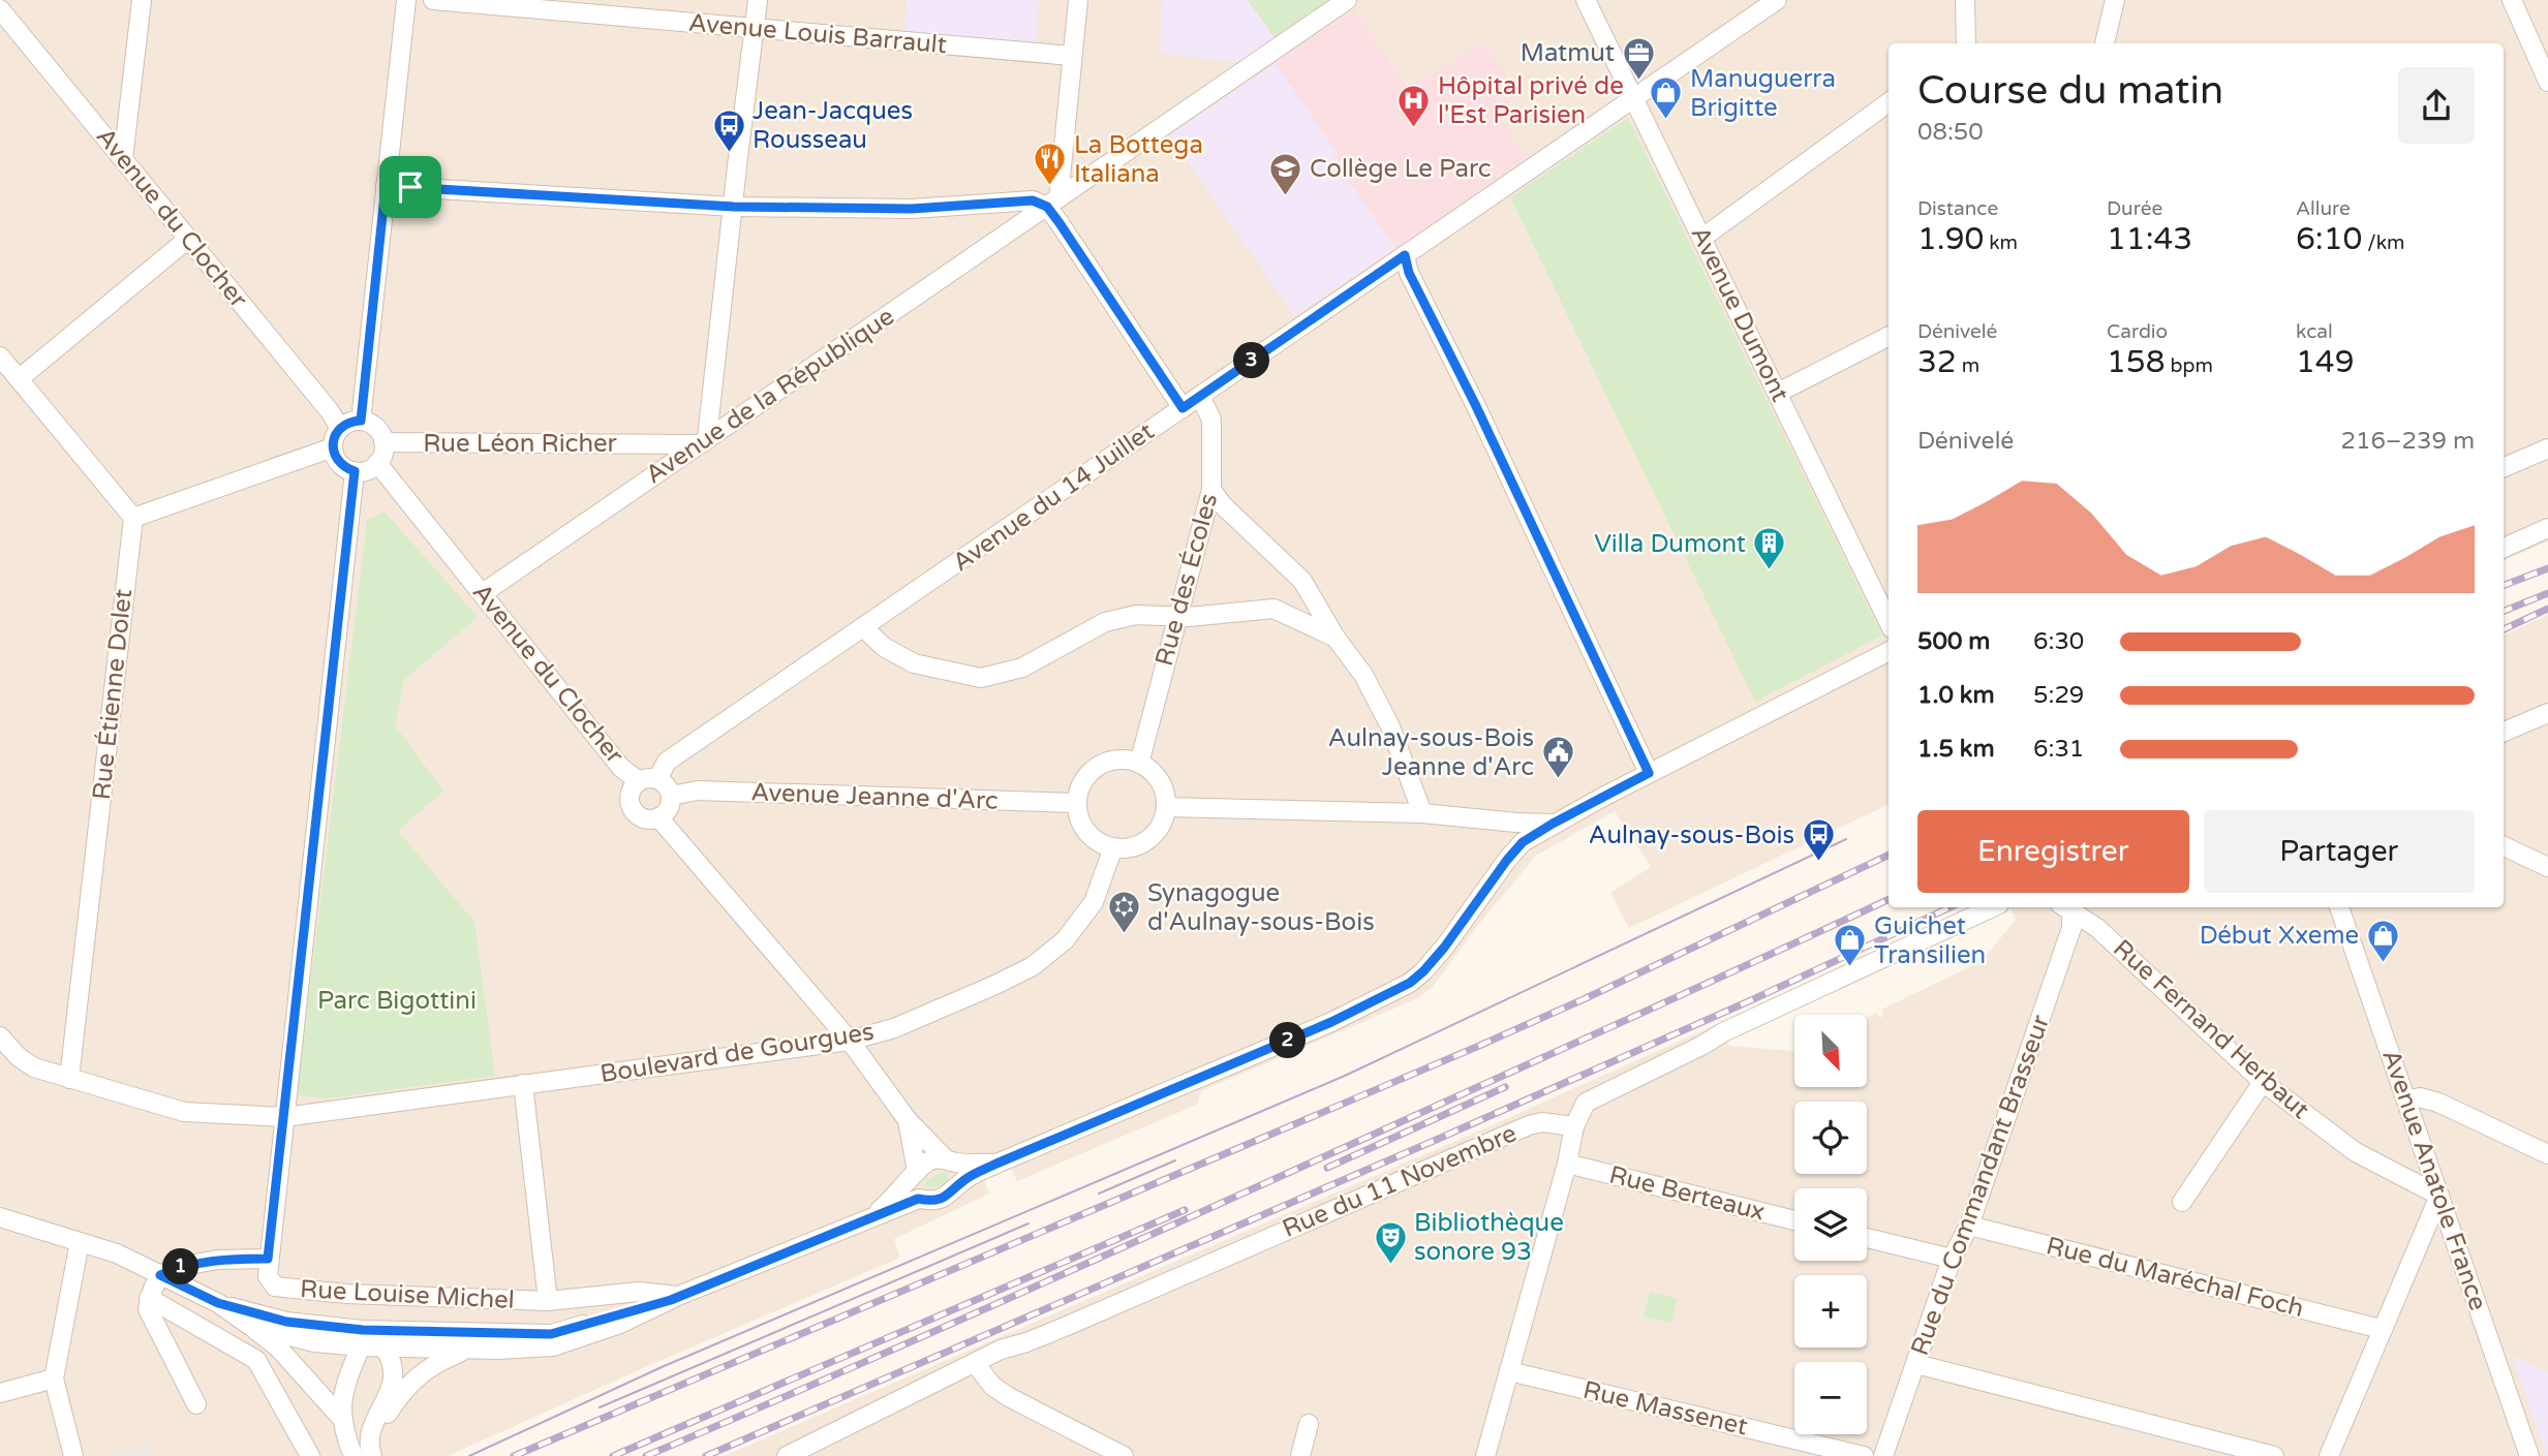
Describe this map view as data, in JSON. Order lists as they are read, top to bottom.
{
  "streets": {
    "street": [
      "Avenue Louis Barrault",
      "Avenue du Clocher",
      "Avenue Dumont",
      "Avenue de la République",
      "Rue Léon Richer",
      "Avenue du 14 Juillet",
      "Rue des Écoles",
      "Rue Étienne Dolet",
      "Avenue Jeanne d'Arc",
      "Rue Fernand Herbaut",
      "Boulevard de Gourgues",
      "Avenue Anatole France",
      "Rue du 11 Novembre",
      "Rue du Commandant Brasseur",
      "Rue Berteaux",
      "Rue du Maréchal Foch",
      "Rue Louise Michel",
      "Rue Massenet"
    ]
  },
  "crossings": [
    ["Avenue du Clocher", "Avenue de la République"],
    ["Avenue du Clocher", "Rue Léon Richer"],
    ["Avenue du Clocher", "Avenue du 14 Juillet"],
    ["Avenue du Clocher", "Avenue Jeanne d'Arc"],
    ["Avenue Dumont", "Avenue du 14 Juillet"],
    ["Avenue de la République", "Rue Léon Richer"],
    ["Avenue du 14 Juillet", "Rue des Écoles"],
    ["Avenue du 14 Juillet", "Avenue Jeanne d'Arc"],
    ["Rue des Écoles", "Avenue Jeanne d'Arc"],
    ["Rue des Écoles", "Boulevard de Gourgues"],
    ["Rue Étienne Dolet", "Boulevard de Gourgues"],
    ["Avenue Jeanne d'Arc", "Boulevard de Gourgues"],
    ["Rue Fernand Herbaut", "Avenue Anatole France"],
    ["Rue Fernand Herbaut", "Rue du Commandant Brasseur"],
    ["Rue du Commandant Brasseur", "Rue du Maréchal Foch"]
  ],
  "parks": ["Parc Bigottini"],
  "places": {
    "office": ["Matmut"],
    "shop": ["Manuguerra Brigitte", "Début Xxeme", "Guichet Transilien"],
    "hospital": ["Hôpital privé de l'Est Parisien"],
    "bus stop": ["Jean-Jacques Rousseau", "Aulnay-sous-Bois"],
    "restaurant": ["La Bottega Italiana"],
    "school or university": ["Collège Le Parc"],
    "building": ["Villa Dumont"],
    "public building": ["Aulnay-sous-Bois Jeanne d'Arc"],
    "synagogue": ["Synagogue d'Aulnay-sous-Bois"],
    "theatre": ["Bibliothèque sonore 93"]
  },
  "north": "bottom right",
  "page": {
    "heading": ["Course du matin", "08:50"],
    "stats": [
      ["Distance", "1.90 km"],
      ["Durée", "11:43"],
      ["Allure", "6:10 /km"],
      ["Dénivelé", "32 m"],
      ["Cardio", "158 bpm"],
      ["kcal", "149"]
    ],
    "pins": ["3", "2", "1"],
    "chart": ["Dénivelé", "216–239 m"],
    "list": [
      {
        "name": "500 m",
        "note": "6:30"
      },
      {
        "name": "1.0 km",
        "note": "5:29"
      },
      {
        "name": "1.5 km",
        "note": "6:31"
      }
    ],
    "buttons": ["Enregistrer", "Partager"],
    "map_buttons": ["+", "−"]
  }
}
